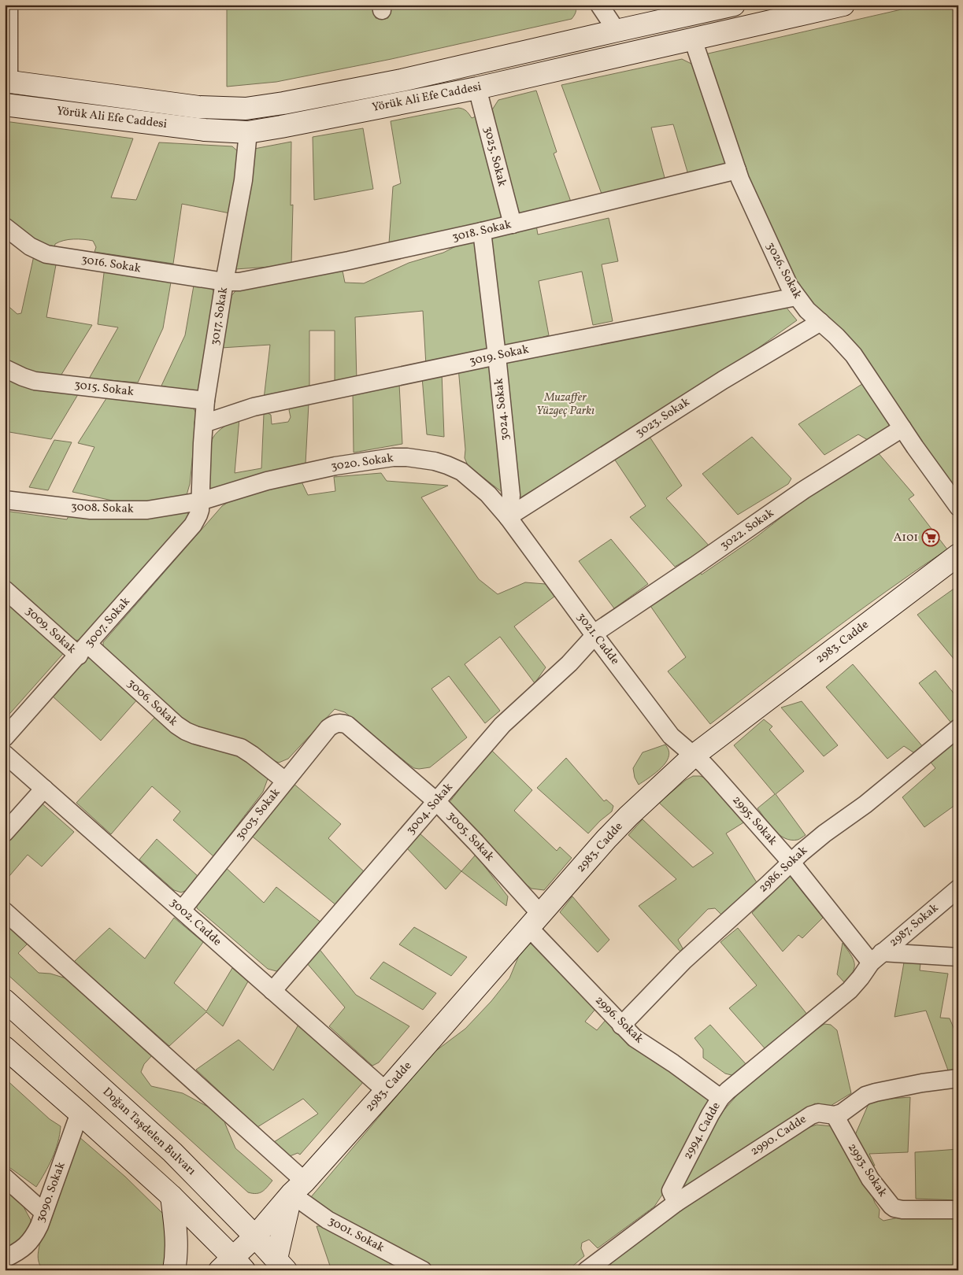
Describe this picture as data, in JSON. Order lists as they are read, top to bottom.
{
  "streets": {
    "street": [
      "Yörük Ali Efe Caddesi",
      "3025. Sokak",
      "3018. Sokak",
      "3016. Sokak",
      "3026. Sokak",
      "3017. Sokak",
      "3019. Sokak",
      "3015. Sokak",
      "3024. Sokak",
      "3023. Sokak",
      "3020. Sokak",
      "3008. Sokak",
      "3022. Sokak",
      "3007. Sokak",
      "3009. Sokak",
      "3021. Cadde",
      "2983. Cadde",
      "3006. Sokak",
      "3004. Sokak",
      "3003. Sokak",
      "2995. Sokak",
      "3005. Sokak",
      "2986. Sokak",
      "3002. Cadde",
      "2987. Sokak",
      "2996. Sokak",
      "2994. Cadde",
      "Doğan Taşdelen Bulvarı",
      "2990. Cadde",
      "2993. Sokak",
      "3090. Sokak",
      "3001. Sokak"
    ]
  },
  "crossings": [
    ["Yörük Ali Efe Caddesi", "3025. Sokak"],
    ["Yörük Ali Efe Caddesi", "3026. Sokak"],
    ["Yörük Ali Efe Caddesi", "3017. Sokak"],
    ["3025. Sokak", "3018. Sokak"],
    ["3018. Sokak", "3016. Sokak"],
    ["3018. Sokak", "3026. Sokak"],
    ["3018. Sokak", "3017. Sokak"],
    ["3018. Sokak", "3024. Sokak"],
    ["3016. Sokak", "3017. Sokak"],
    ["3026. Sokak", "3019. Sokak"],
    ["3026. Sokak", "3023. Sokak"],
    ["3026. Sokak", "3022. Sokak"],
    ["3017. Sokak", "3019. Sokak"],
    ["3017. Sokak", "3015. Sokak"],
    ["3017. Sokak", "3020. Sokak"],
    ["3017. Sokak", "3008. Sokak"],
    ["3017. Sokak", "3007. Sokak"],
    ["3019. Sokak", "3024. Sokak"],
    ["3024. Sokak", "3023. Sokak"],
    ["3024. Sokak", "3020. Sokak"],
    ["3024. Sokak", "3021. Cadde"],
    ["3023. Sokak", "3020. Sokak"],
    ["3023. Sokak", "3021. Cadde"],
    ["3020. Sokak", "3008. Sokak"],
    ["3020. Sokak", "3007. Sokak"],
    ["3020. Sokak", "3021. Cadde"],
    ["3008. Sokak", "3007. Sokak"],
    ["3022. Sokak", "3021. Cadde"],
    ["3022. Sokak", "3004. Sokak"],
    ["3007. Sokak", "3009. Sokak"],
    ["3007. Sokak", "3006. Sokak"],
    ["3009. Sokak", "3006. Sokak"],
    ["3021. Cadde", "2983. Cadde"],
    ["3021. Cadde", "3004. Sokak"],
    ["3021. Cadde", "2995. Sokak"],
    ["2983. Cadde", "2995. Sokak"],
    ["2983. Cadde", "3005. Sokak"],
    ["2983. Cadde", "3002. Cadde"],
    ["2983. Cadde", "2996. Sokak"],
    ["2983. Cadde", "Doğan Taşdelen Bulvarı"],
    ["2983. Cadde", "3001. Sokak"],
    ["3006. Sokak", "3003. Sokak"],
    ["3004. Sokak", "3005. Sokak"],
    ["3004. Sokak", "3002. Cadde"],
    ["3003. Sokak", "3005. Sokak"],
    ["3003. Sokak", "3002. Cadde"],
    ["2995. Sokak", "2986. Sokak"],
    ["2995. Sokak", "2987. Sokak"],
    ["2995. Sokak", "2994. Cadde"],
    ["3005. Sokak", "2996. Sokak"],
    ["2986. Sokak", "2996. Sokak"],
    ["2987. Sokak", "2994. Cadde"],
    ["2996. Sokak", "2994. Cadde"],
    ["2994. Cadde", "2990. Cadde"],
    ["2990. Cadde", "2993. Sokak"]
  ],
  "parks": ["Muzaffer Yüzgeç Parkı"],
  "places": {
    "supermarket": ["A101"]
  }
}
